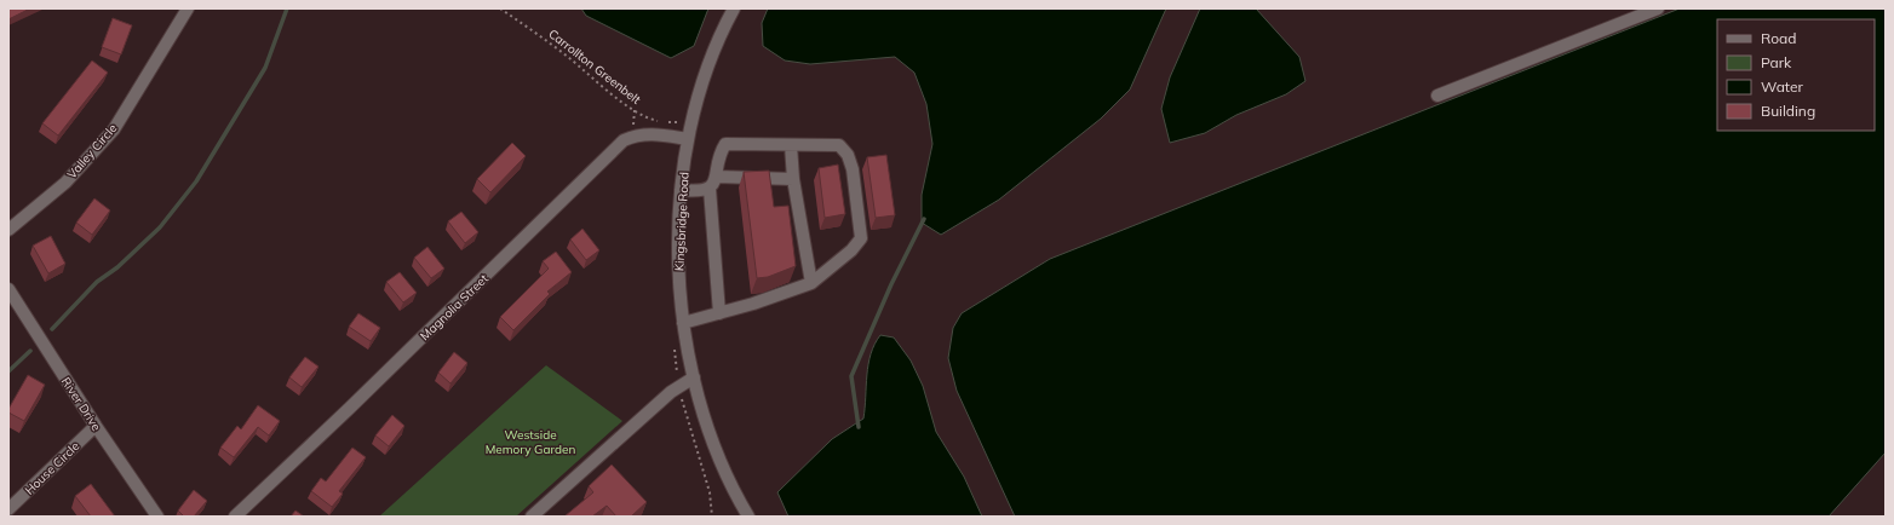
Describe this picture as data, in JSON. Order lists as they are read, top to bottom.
{
  "streets": {
    "street": [
      "Valley Circle",
      "Kingsbridge Road",
      "Magnolia Street",
      "River Drive",
      "House Circle"
    ],
    "path": ["Carrollton Greenbelt"]
  },
  "crossings": [
    ["Kingsbridge Road", "Magnolia Street"],
    ["River Drive", "House Circle"]
  ],
  "parks": ["Westside Memory Garden"],
  "legend": [
    "Road",
    "Park",
    "Water",
    "Building"
  ]
}
